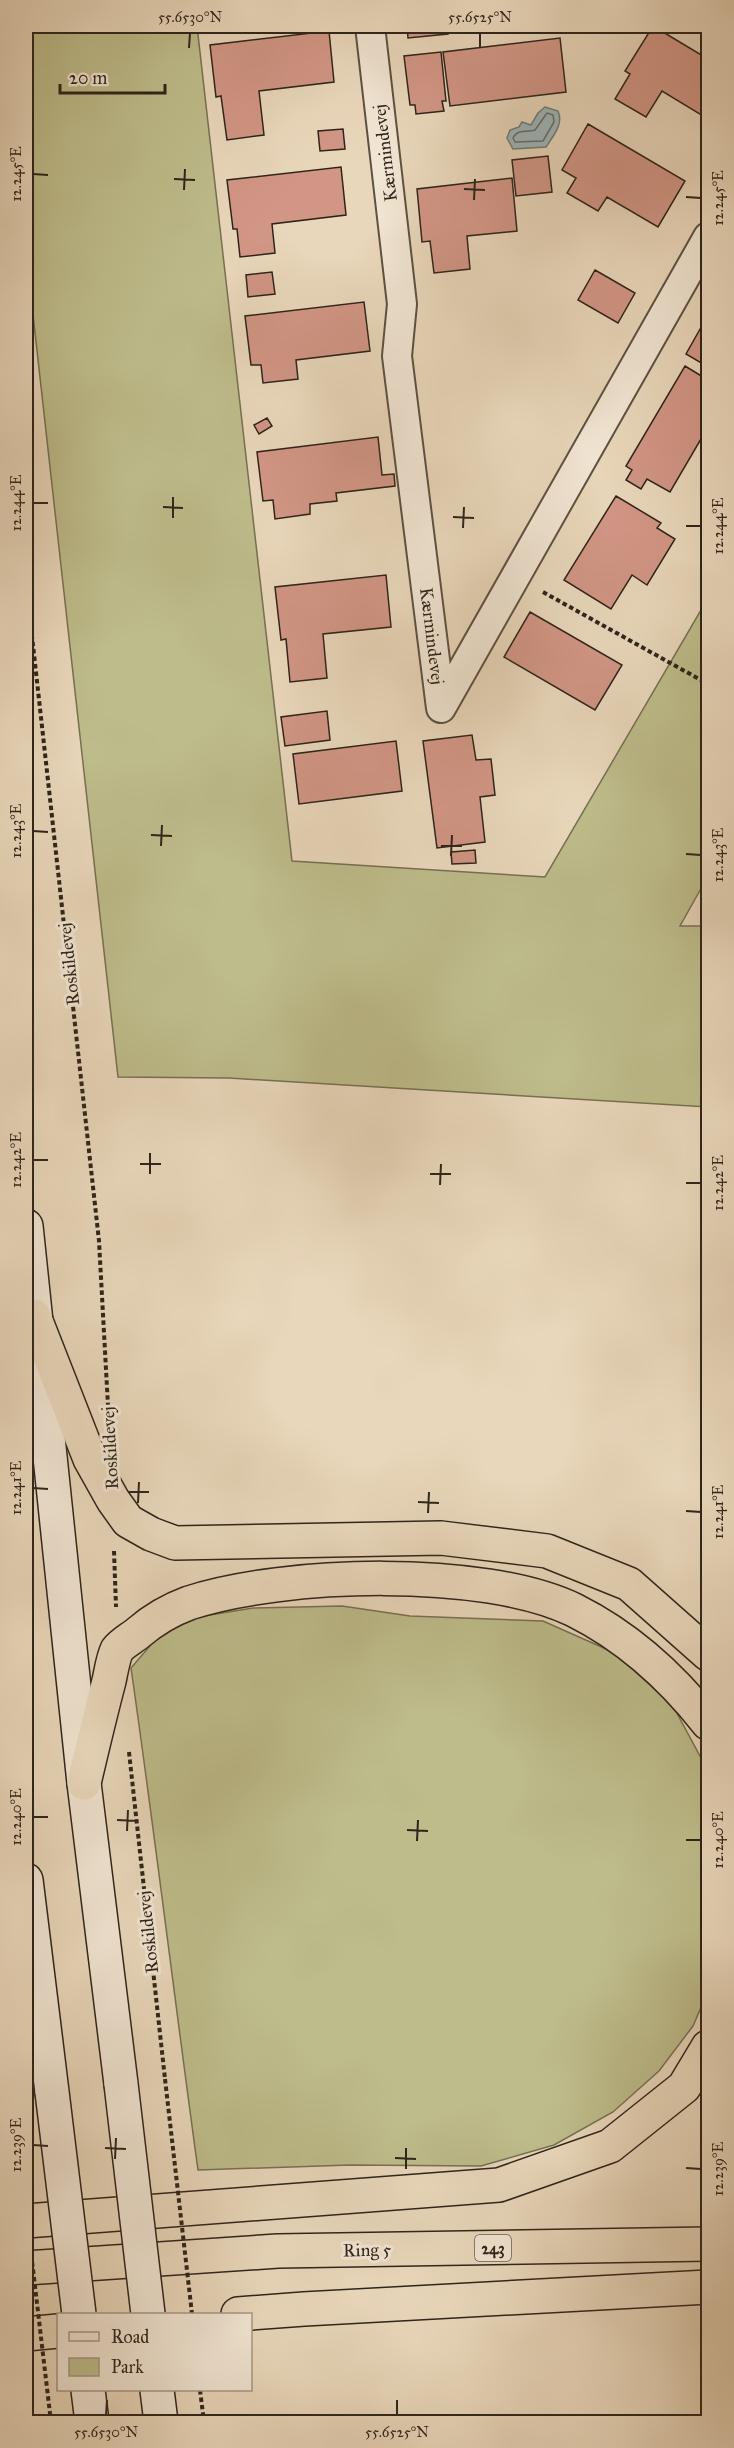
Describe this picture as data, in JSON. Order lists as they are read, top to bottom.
{
  "streets": {
    "highway": ["243", "Ring 5"],
    "street": ["Kærmindevej"],
    "path": ["Roskildevej"]
  },
  "legend": ["Road", "Park"],
  "scale_bar": "20 m",
  "coordinates": [
    "55.6530°N",
    "55.6525°N",
    "12.245°E",
    "12.244°E",
    "12.243°E",
    "12.242°E",
    "12.241°E",
    "12.240°E",
    "12.239°E"
  ]
}
